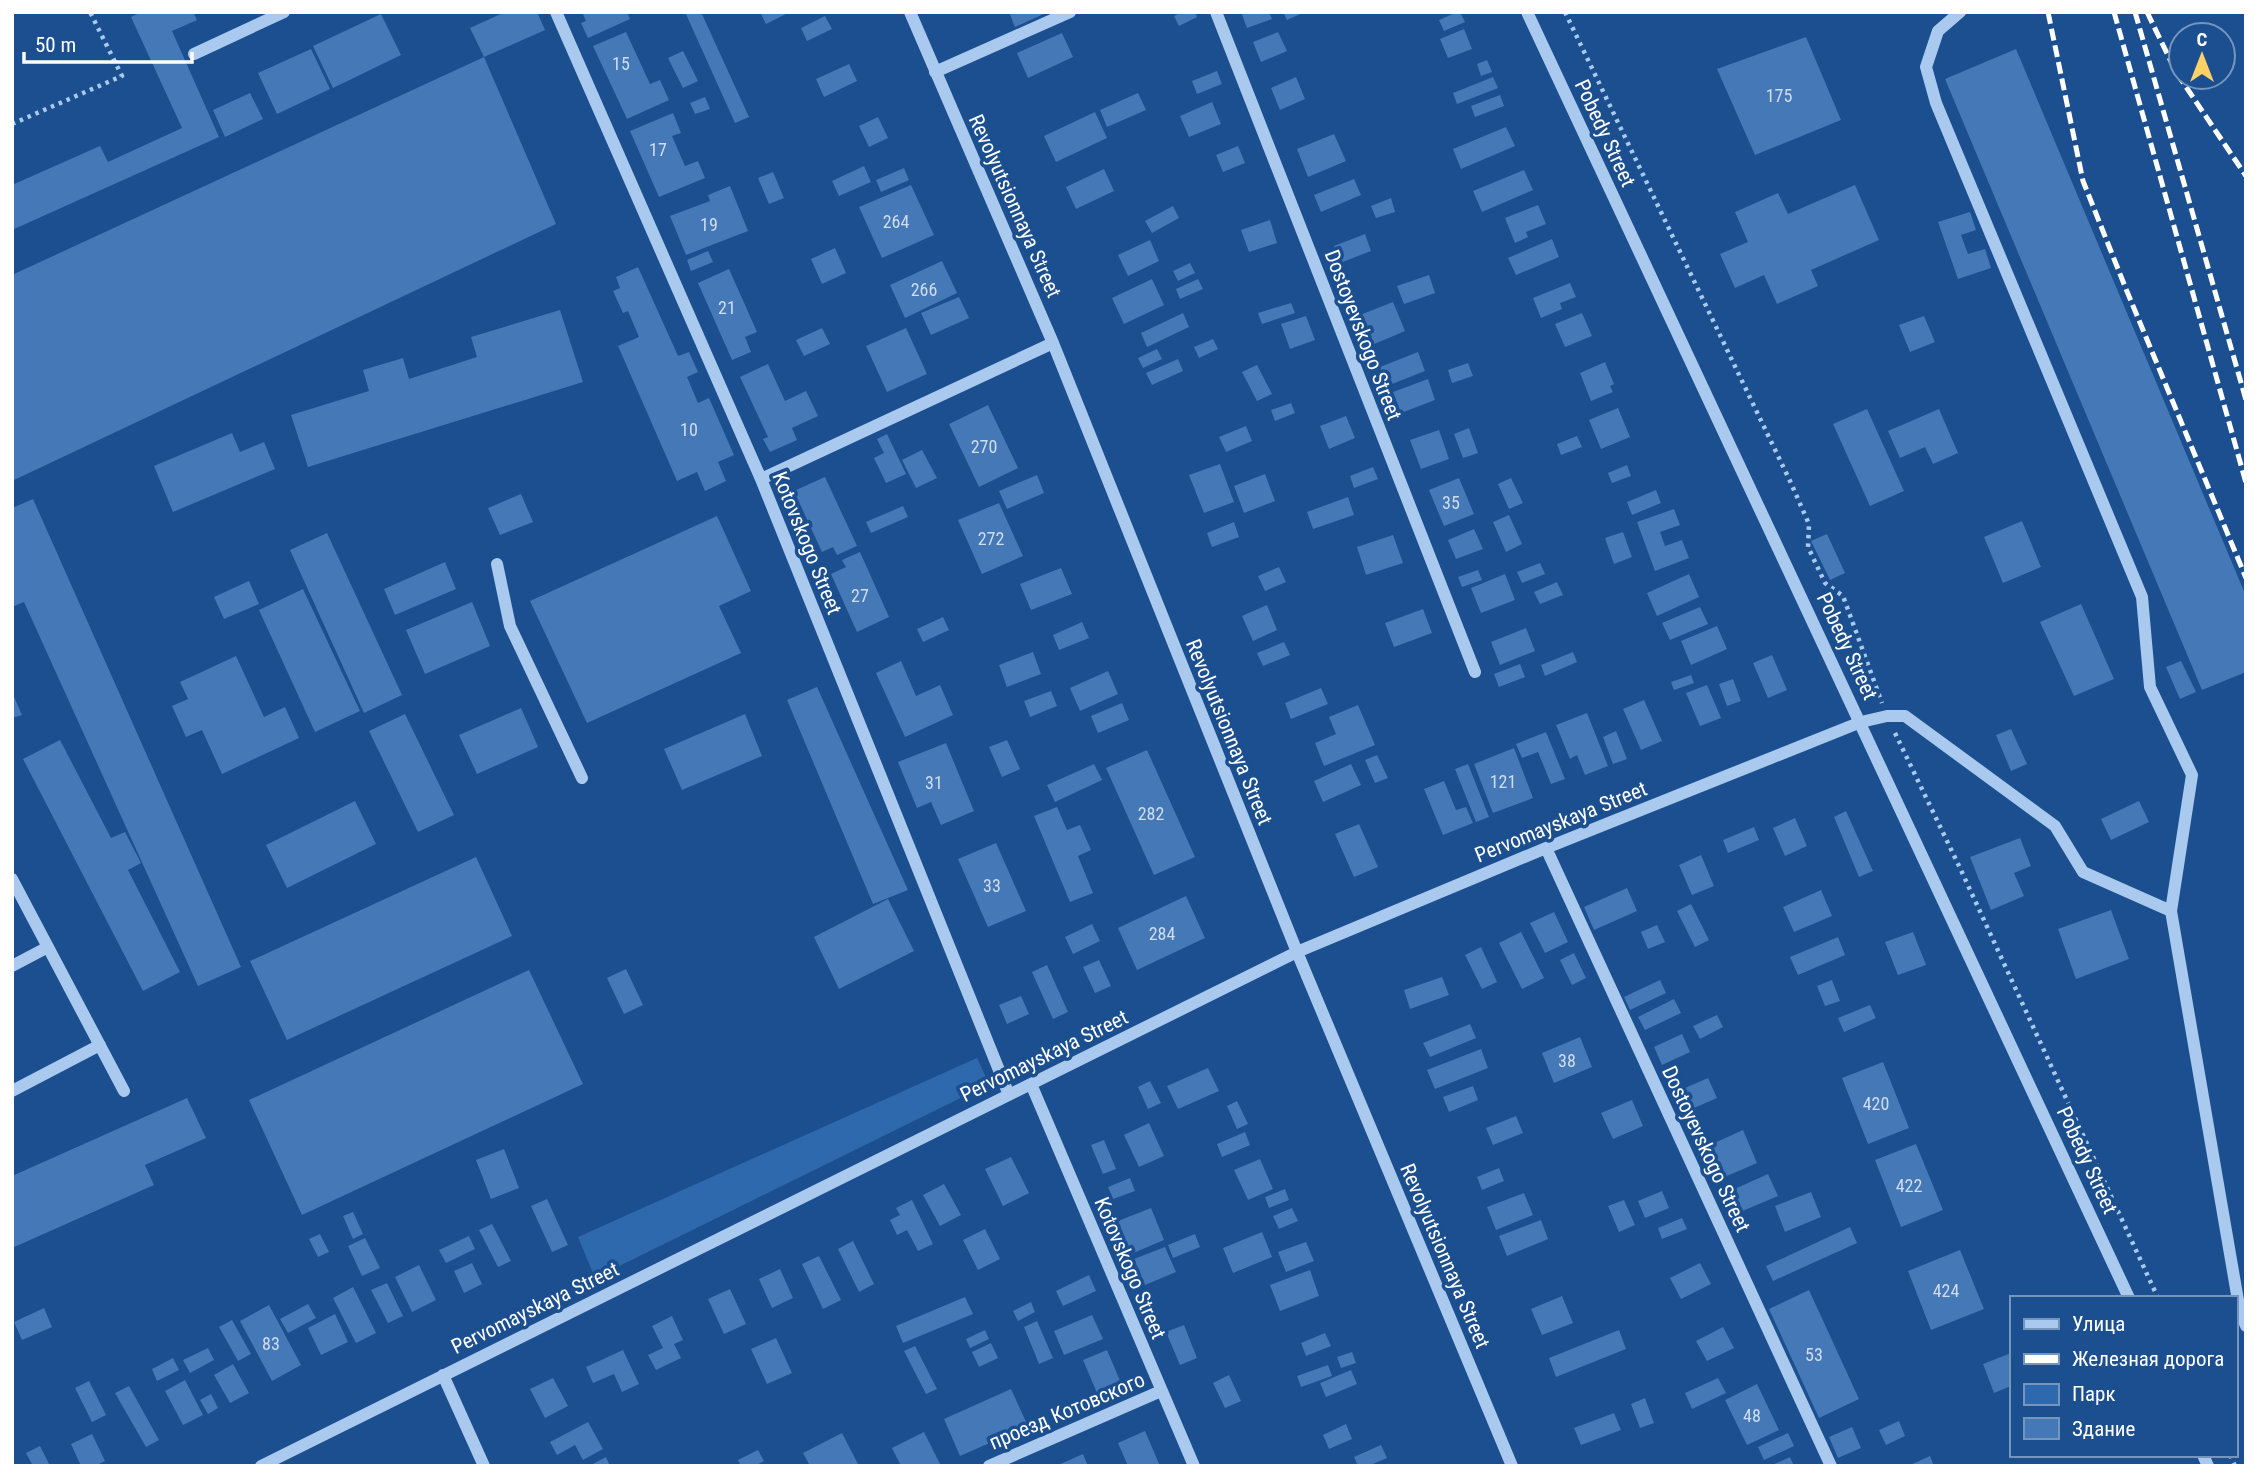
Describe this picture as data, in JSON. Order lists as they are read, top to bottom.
{
  "streets": {
    "street": [
      "Pobedy Street",
      "Revolyutsionnaya Street",
      "Dostoyevskogo Street",
      "Kotovskogo Street",
      "Pervomayskaya Street",
      "проезд Котовского"
    ]
  },
  "crossings": [
    ["Pobedy Street", "Pervomayskaya Street"],
    ["Revolyutsionnaya Street", "Pervomayskaya Street"],
    ["Dostoyevskogo Street", "Pervomayskaya Street"],
    ["Kotovskogo Street", "Pervomayskaya Street"],
    ["Kotovskogo Street", "проезд Котовского"]
  ],
  "house_numbers": [
    "15",
    "175",
    "17",
    "264",
    "19",
    "266",
    "21",
    "10",
    "270",
    "35",
    "272",
    "27",
    "121",
    "31",
    "282",
    "33",
    "284",
    "38",
    "420",
    "422",
    "424",
    "83",
    "53",
    "48"
  ],
  "legend": [
    "Улица",
    "Железная дорога",
    "Парк",
    "Здание"
  ],
  "scale_bar": "50 m",
  "north": "top"
}
